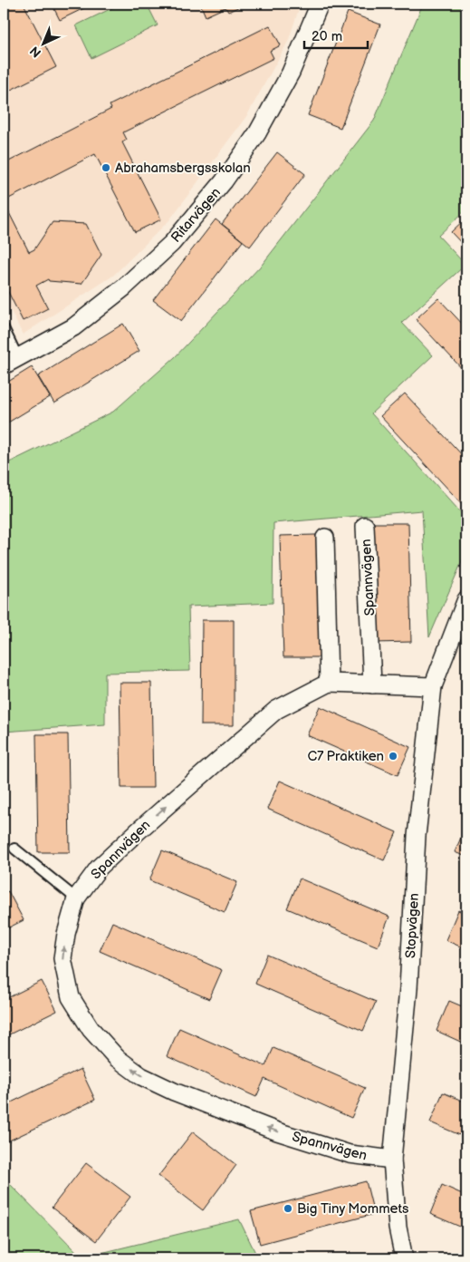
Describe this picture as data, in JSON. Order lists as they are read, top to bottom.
{
  "streets": {
    "street": ["Ritarvägen", "Spannvägen", "Stopvägen"]
  },
  "crossings": [
    ["Spannvägen", "Stopvägen"]
  ],
  "places": ["Abrahamsbergsskolan", "C7 Praktiken", "Big Tiny Mommets"],
  "scale_bar": "20 m",
  "north": "bottom left"
}
